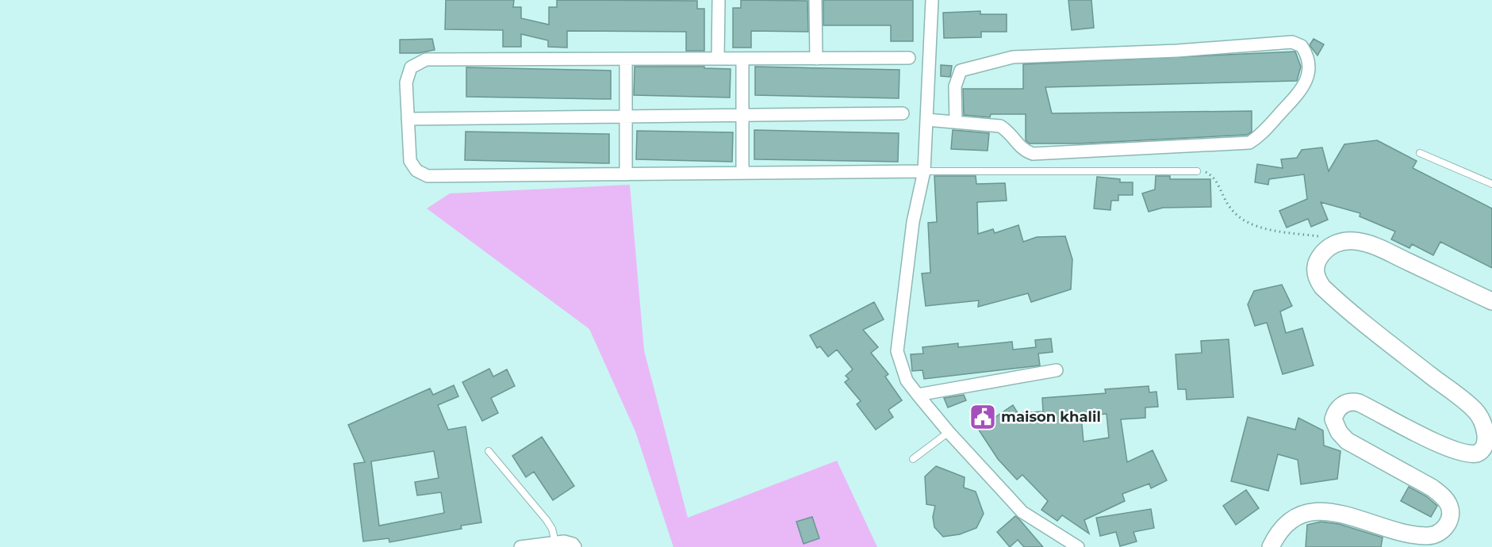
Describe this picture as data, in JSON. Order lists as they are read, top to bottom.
{
  "places": {
    "public building": ["maison khalil"]
  }
}
